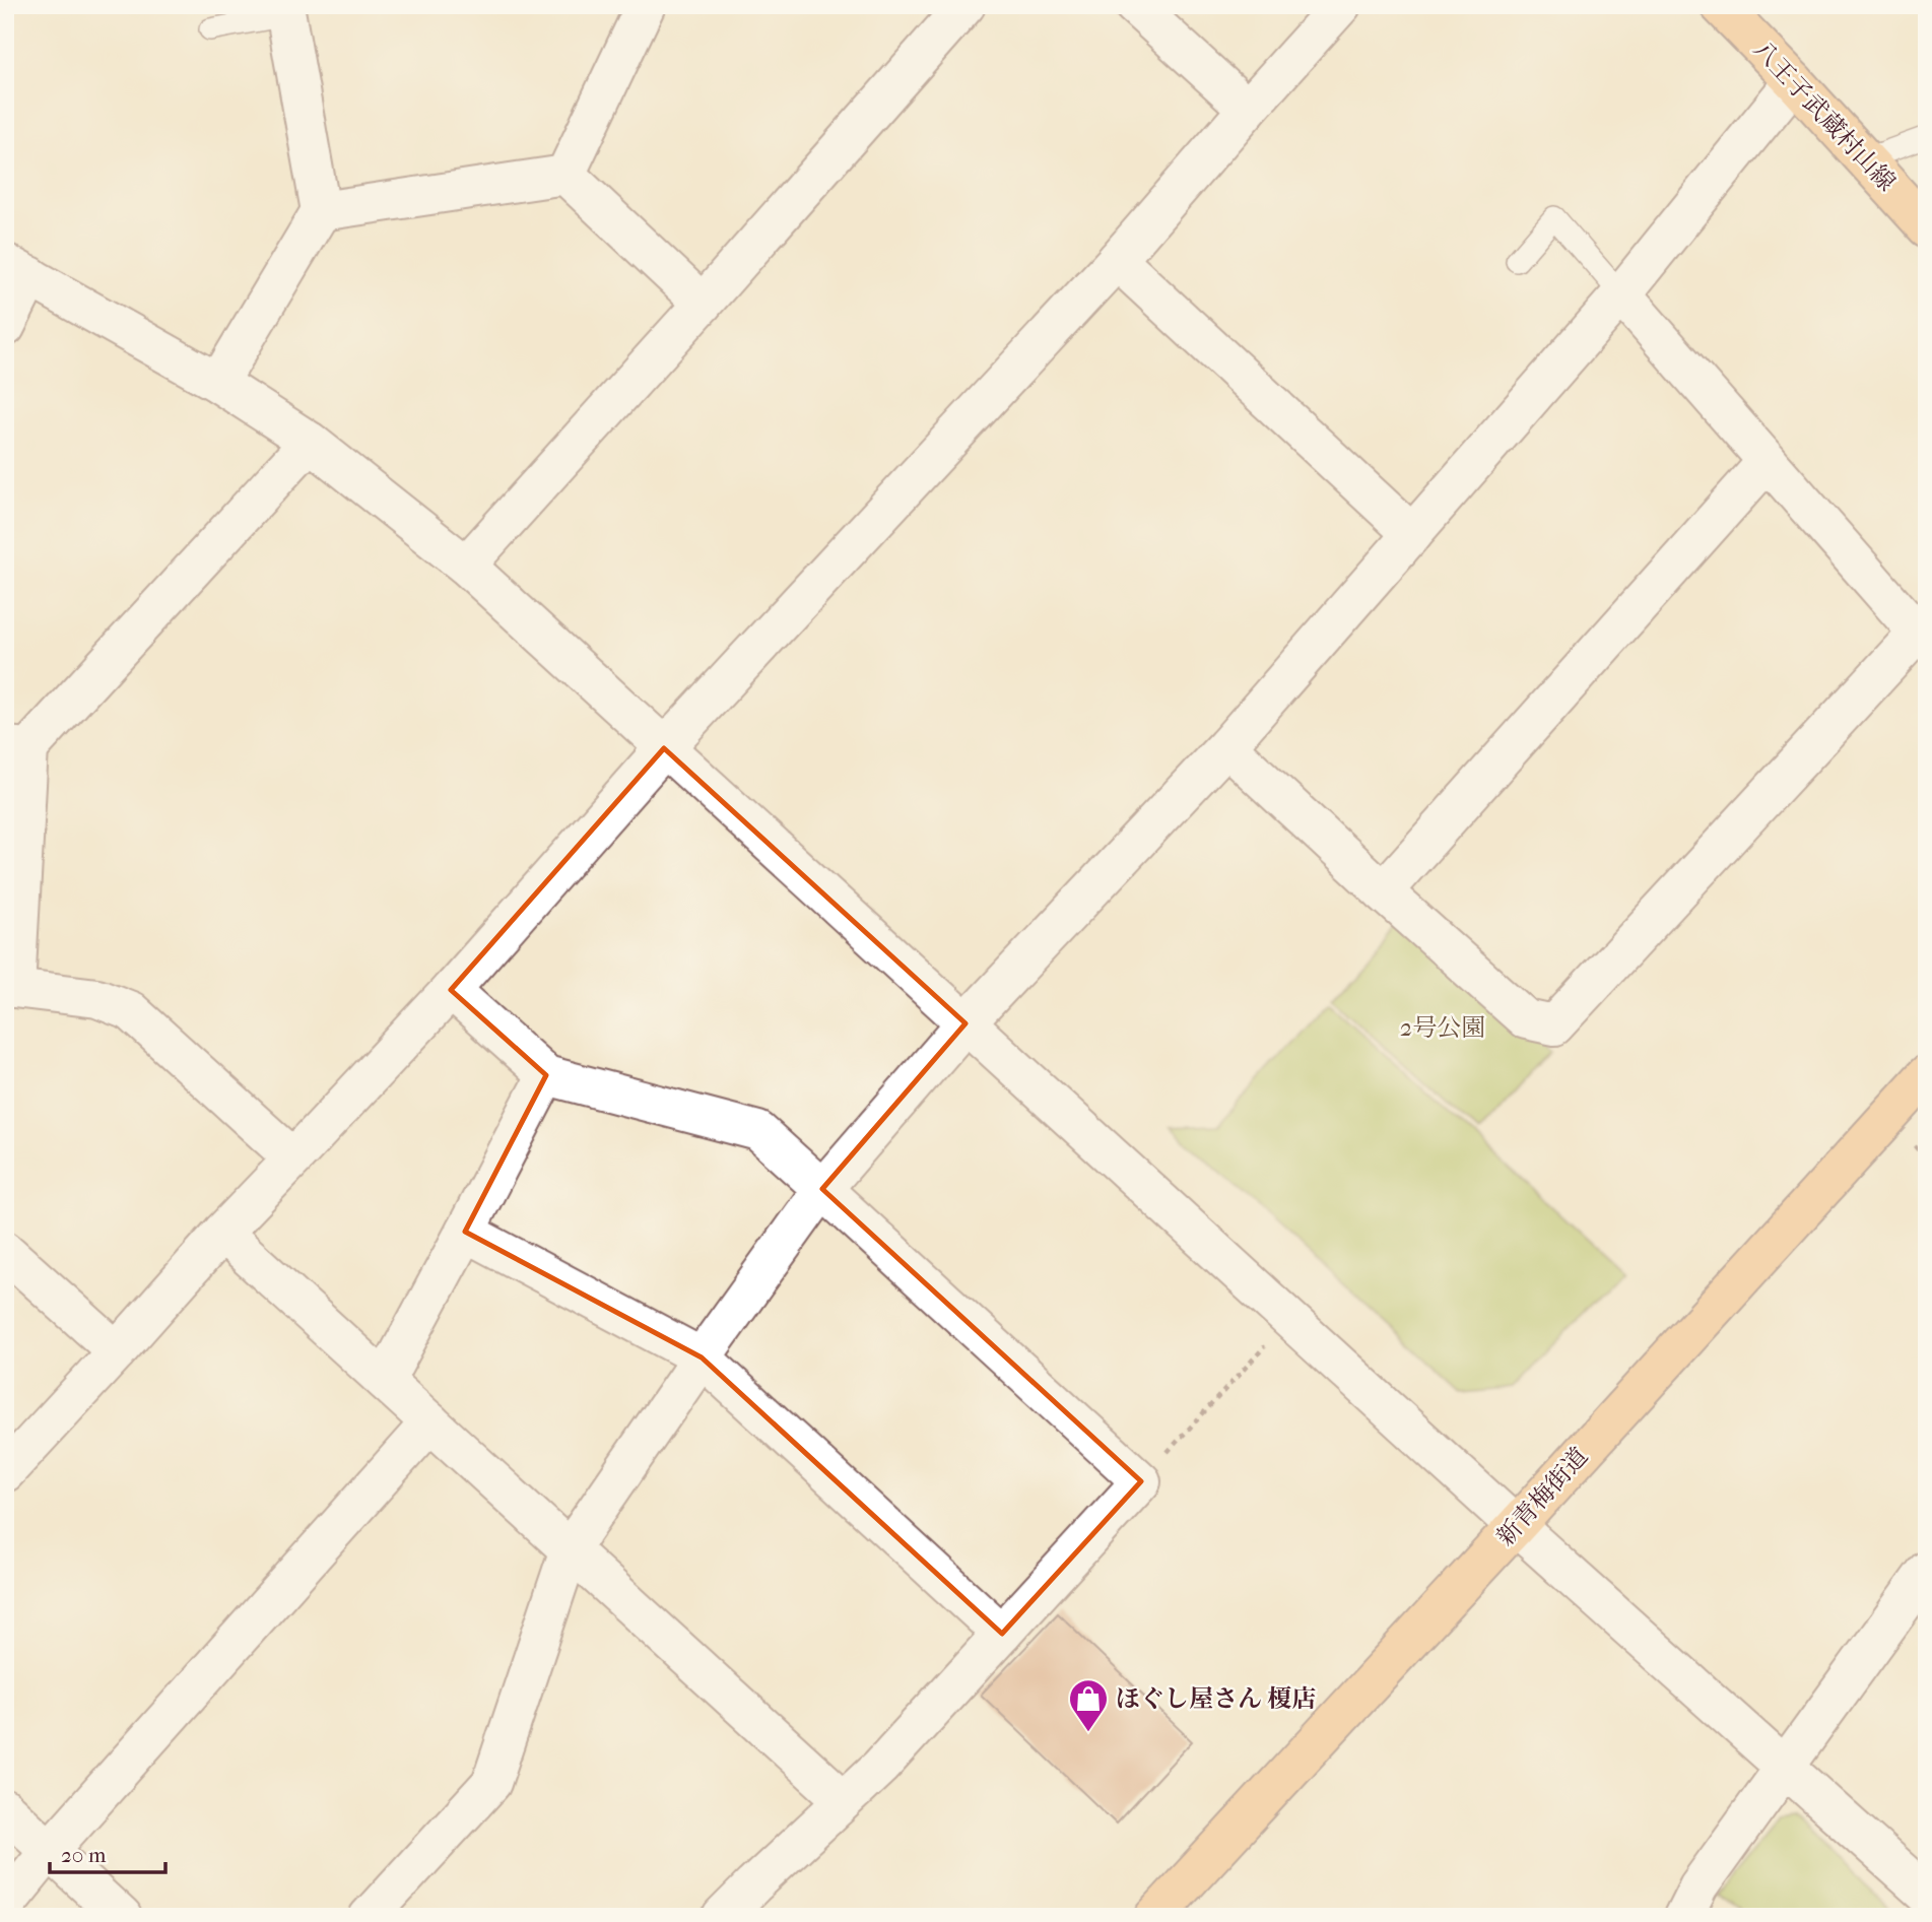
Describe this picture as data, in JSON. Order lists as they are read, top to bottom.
{
  "streets": {
    "main road": ["八王子武蔵村山線", "新青梅街道"]
  },
  "parks": ["2号公園"],
  "places": {
    "shop": ["ほぐし屋さん 榎店"]
  },
  "scale_bar": "20 m"
}
